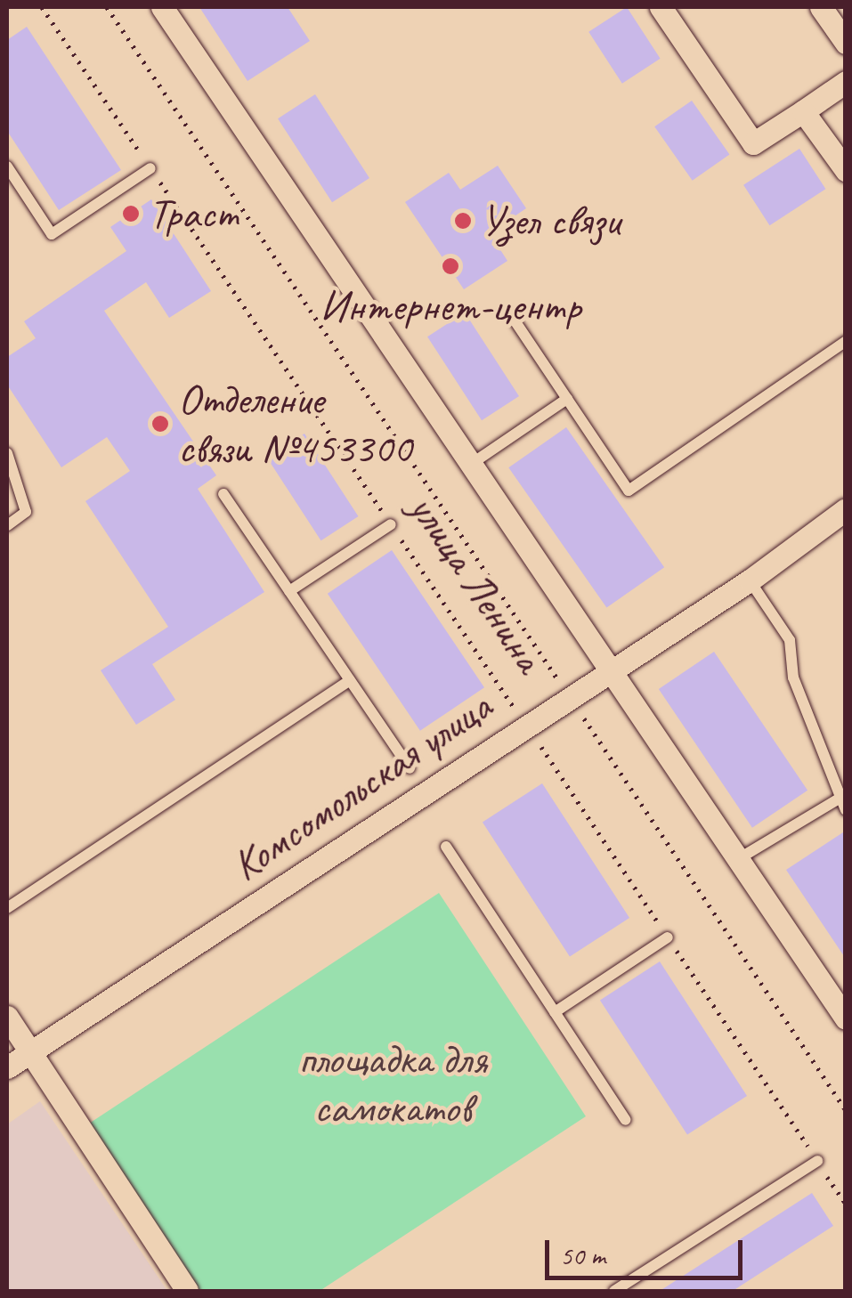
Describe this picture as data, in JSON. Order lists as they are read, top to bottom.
{
  "streets": {
    "street": ["улица Ленина", "Комсомольская улица"]
  },
  "crossings": [
    ["улица Ленина", "Комсомольская улица"]
  ],
  "parks": ["площадка для самокатов"],
  "places": [
    "Траст",
    "Узел связи",
    "Интернет-центр",
    "Отделение связи №453300"
  ],
  "scale_bar": "50 m"
}
